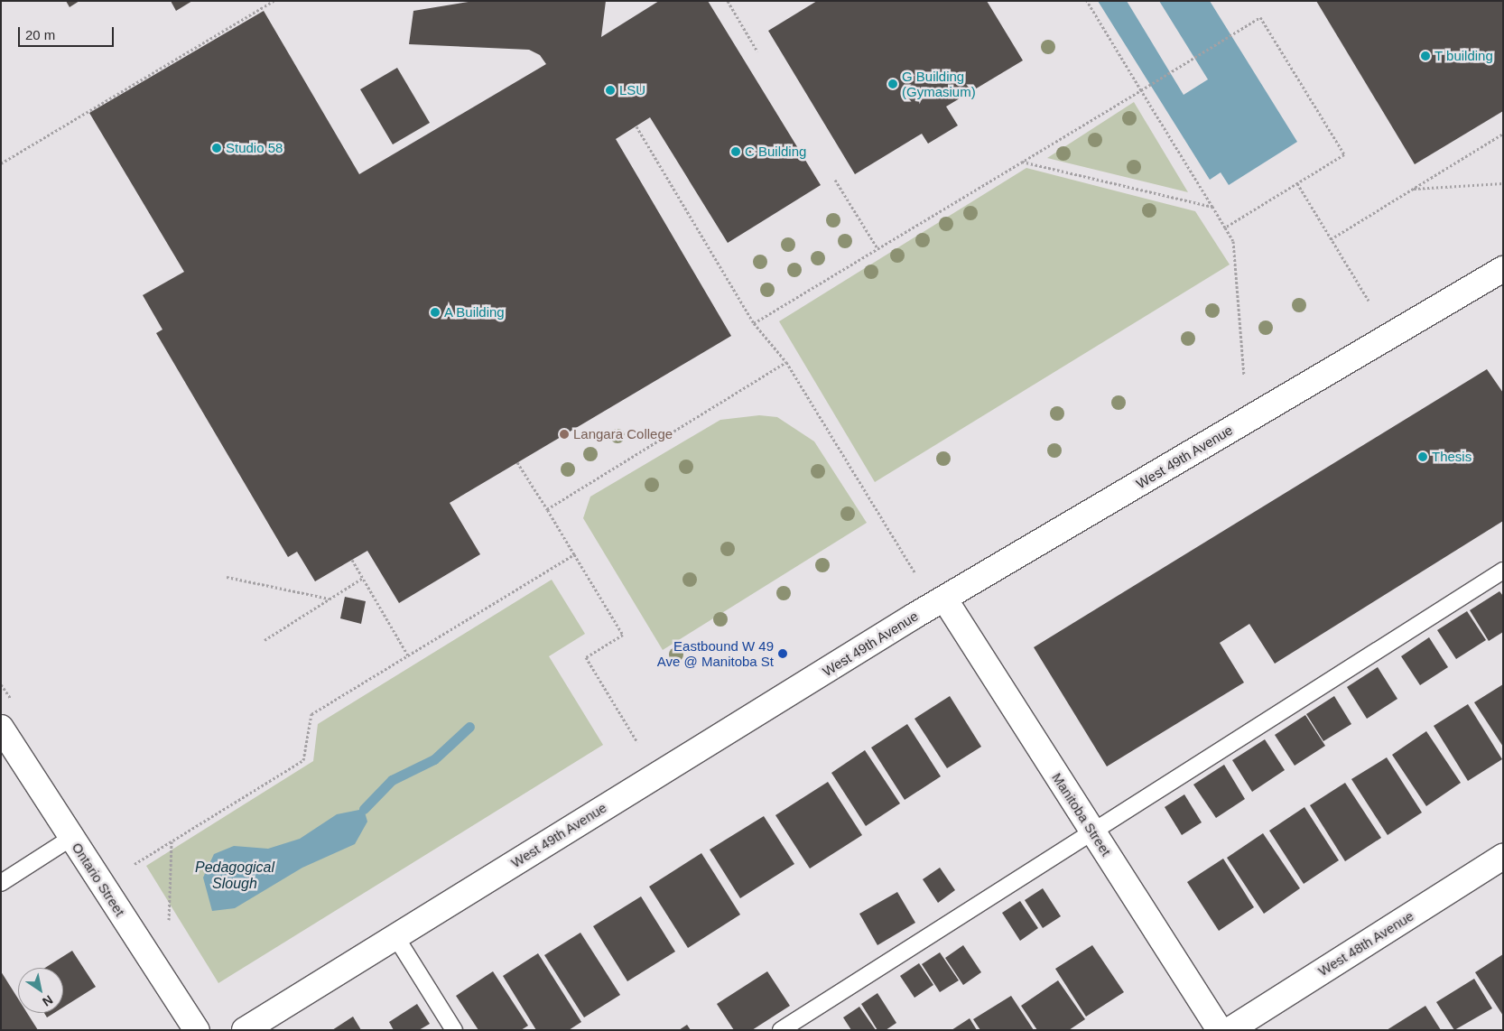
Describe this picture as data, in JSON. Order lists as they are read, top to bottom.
{
  "streets": {
    "street": [
      "West 49th Avenue",
      "Manitoba Street",
      "Ontario Street",
      "West 48th Avenue"
    ]
  },
  "crossings": [
    ["West 49th Avenue", "Manitoba Street"]
  ],
  "water": ["Pedagogical Slough"],
  "places": [
    "T building",
    "G Building (Gymasium)",
    "LSU",
    "Studio 58",
    "C Building",
    "A Building",
    "Langara College",
    "Thesis",
    "Eastbound W 49 Ave @ Manitoba St"
  ],
  "scale_bar": "20 m",
  "north": "bottom right"
}
